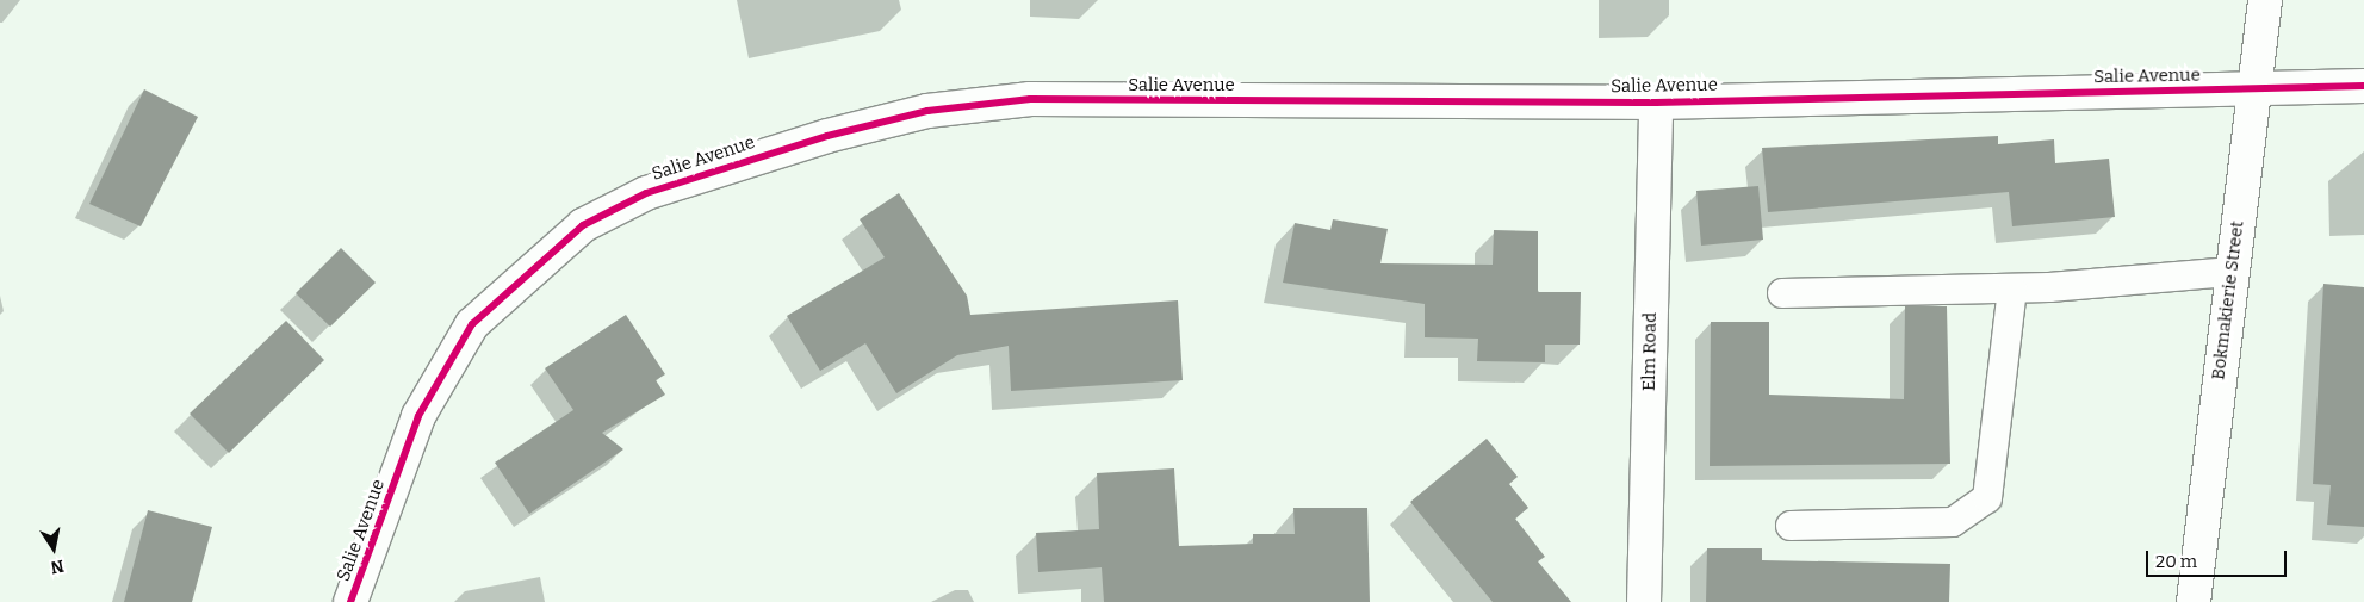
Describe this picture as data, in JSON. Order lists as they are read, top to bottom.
{
  "streets": {
    "street": ["Salie Avenue", "Bokmakierie Street", "Elm Road"]
  },
  "crossings": [
    ["Salie Avenue", "Bokmakierie Street"],
    ["Salie Avenue", "Elm Road"]
  ],
  "scale_bar": "20 m",
  "north": "bottom"
}
